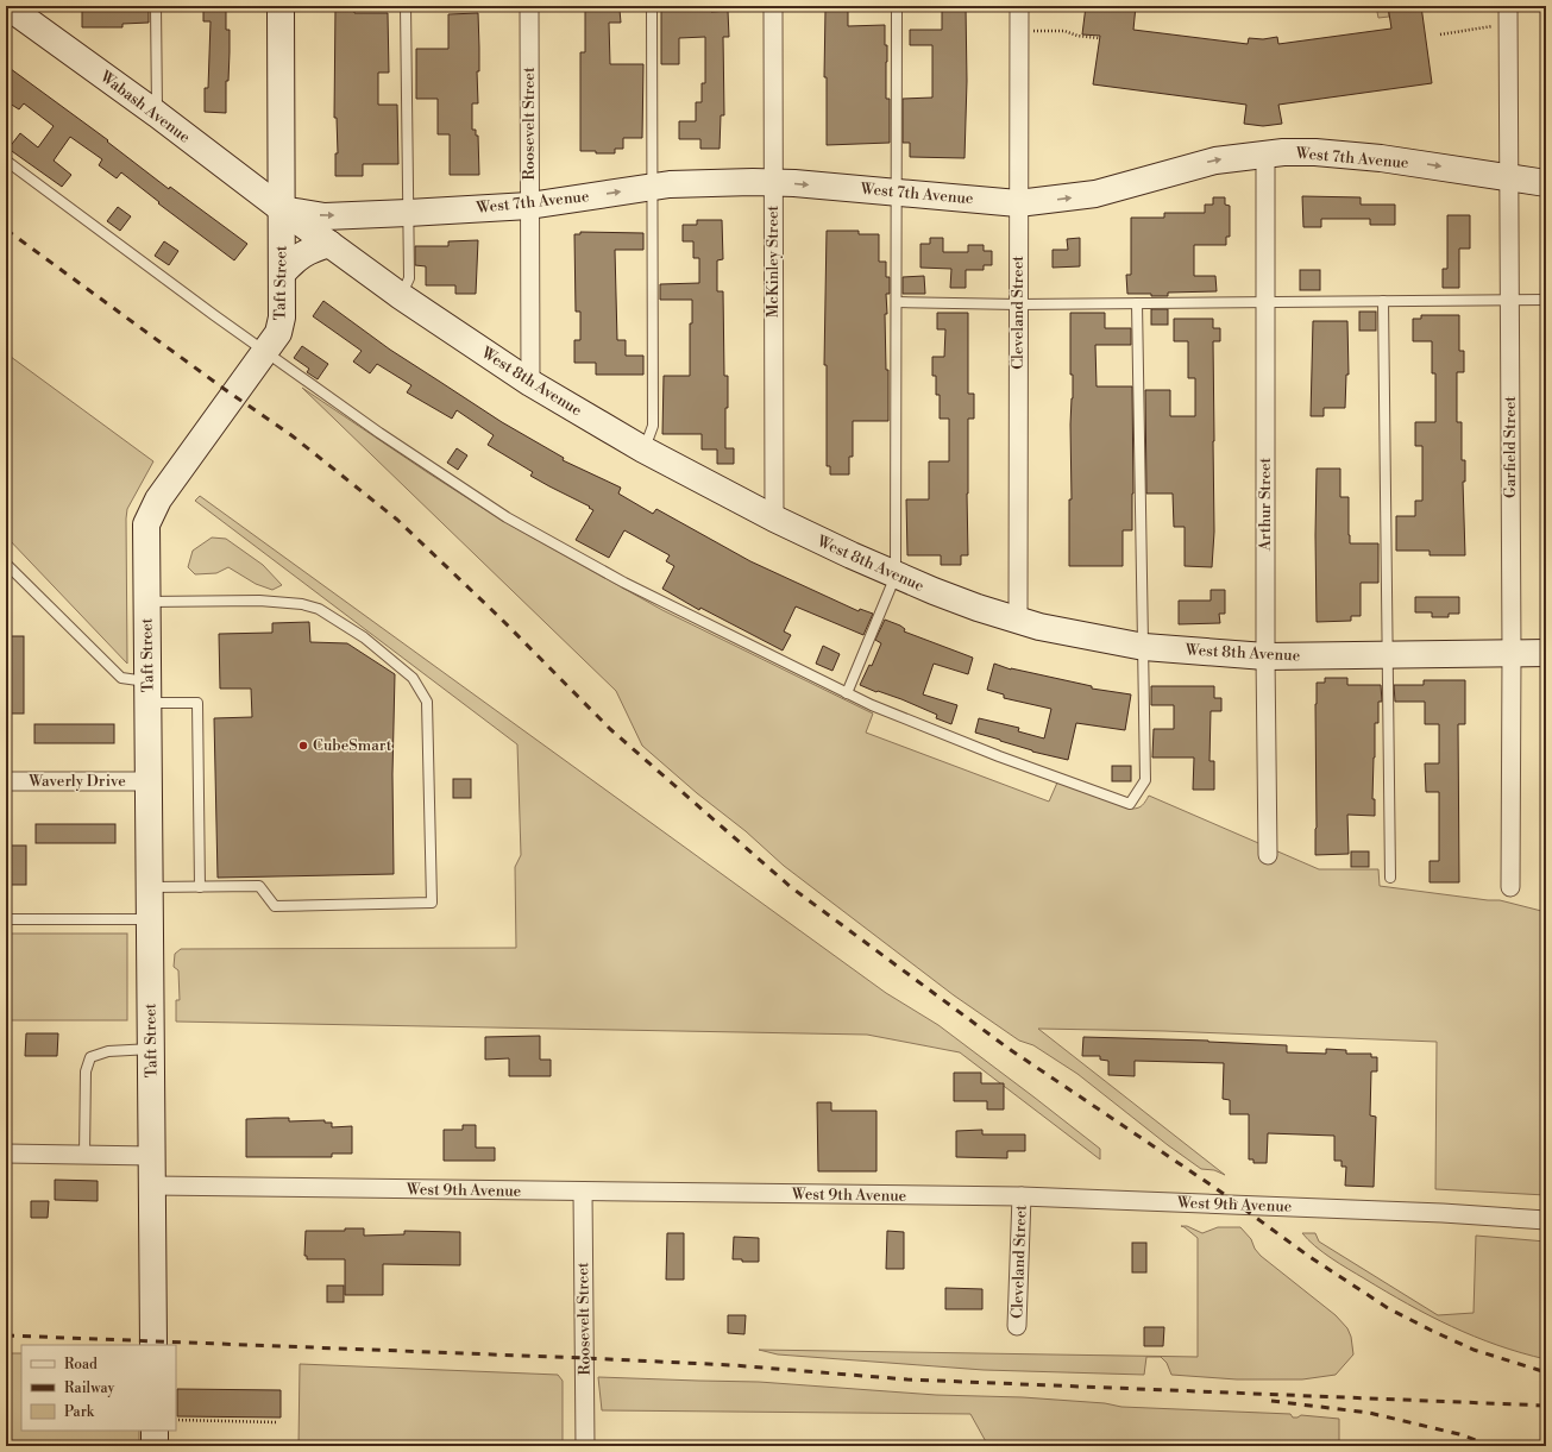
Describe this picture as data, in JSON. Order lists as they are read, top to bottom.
{
  "streets": {
    "street": [
      "Wabash Avenue",
      "Roosevelt Street",
      "West 7th Avenue",
      "McKinley Street",
      "Taft Street",
      "Cleveland Street",
      "West 8th Avenue",
      "Garfield Street",
      "Arthur Street",
      "Waverly Drive",
      "West 9th Avenue"
    ]
  },
  "crossings": [
    ["Wabash Avenue", "West 7th Avenue"],
    ["Wabash Avenue", "Taft Street"],
    ["Wabash Avenue", "West 8th Avenue"],
    ["Roosevelt Street", "West 7th Avenue"],
    ["Roosevelt Street", "West 8th Avenue"],
    ["Roosevelt Street", "West 9th Avenue"],
    ["West 7th Avenue", "McKinley Street"],
    ["West 7th Avenue", "Taft Street"],
    ["West 7th Avenue", "Cleveland Street"],
    ["West 7th Avenue", "West 8th Avenue"],
    ["West 7th Avenue", "Garfield Street"],
    ["West 7th Avenue", "Arthur Street"],
    ["McKinley Street", "West 8th Avenue"],
    ["Taft Street", "West 8th Avenue"],
    ["Taft Street", "Waverly Drive"],
    ["Taft Street", "West 9th Avenue"],
    ["Cleveland Street", "West 8th Avenue"],
    ["Cleveland Street", "West 9th Avenue"],
    ["West 8th Avenue", "Garfield Street"],
    ["West 8th Avenue", "Arthur Street"]
  ],
  "one_way": ["West 7th Avenue"],
  "places": ["CubeSmart"],
  "legend": ["Road", "Railway", "Park"]
}
